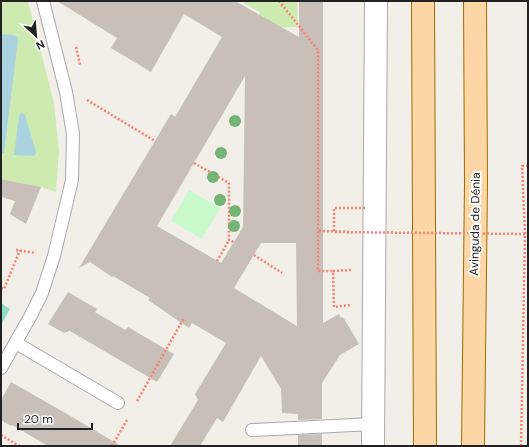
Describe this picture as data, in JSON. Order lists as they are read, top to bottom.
{
  "streets": {
    "main road": ["Avinguda de Dénia"]
  },
  "scale_bar": "20 m",
  "north": "bottom right"
}
